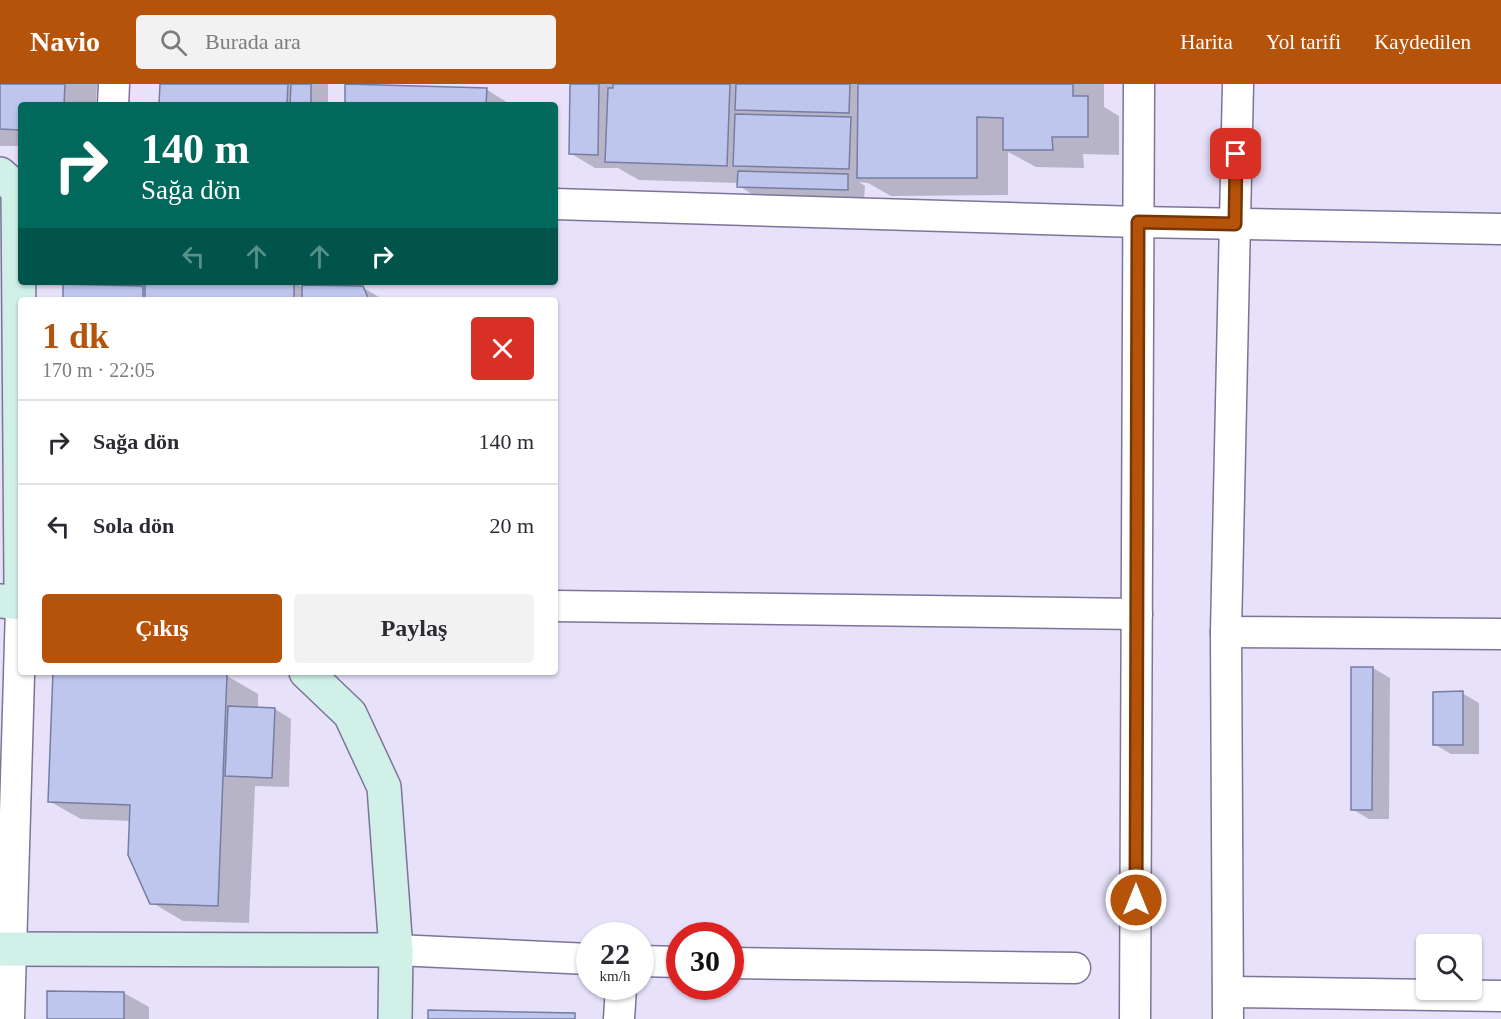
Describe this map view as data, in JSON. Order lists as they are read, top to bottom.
{
  "page": {
    "header": "Navio",
    "search": "Burada ara",
    "nav": ["Harita", "Yol tarifi", "Kaydedilen"],
    "turn": ["140 m", "Sağa dön"],
    "heading": ["1 dk", "170 m · 22:05"],
    "list": [
      {
        "name": "Sağa dön",
        "value": "140 m"
      },
      {
        "name": "Sola dön",
        "value": "20 m"
      }
    ],
    "buttons": ["Çıkış", "Paylaş"],
    "speed": "22 km/h",
    "limit": "30"
  }
}
